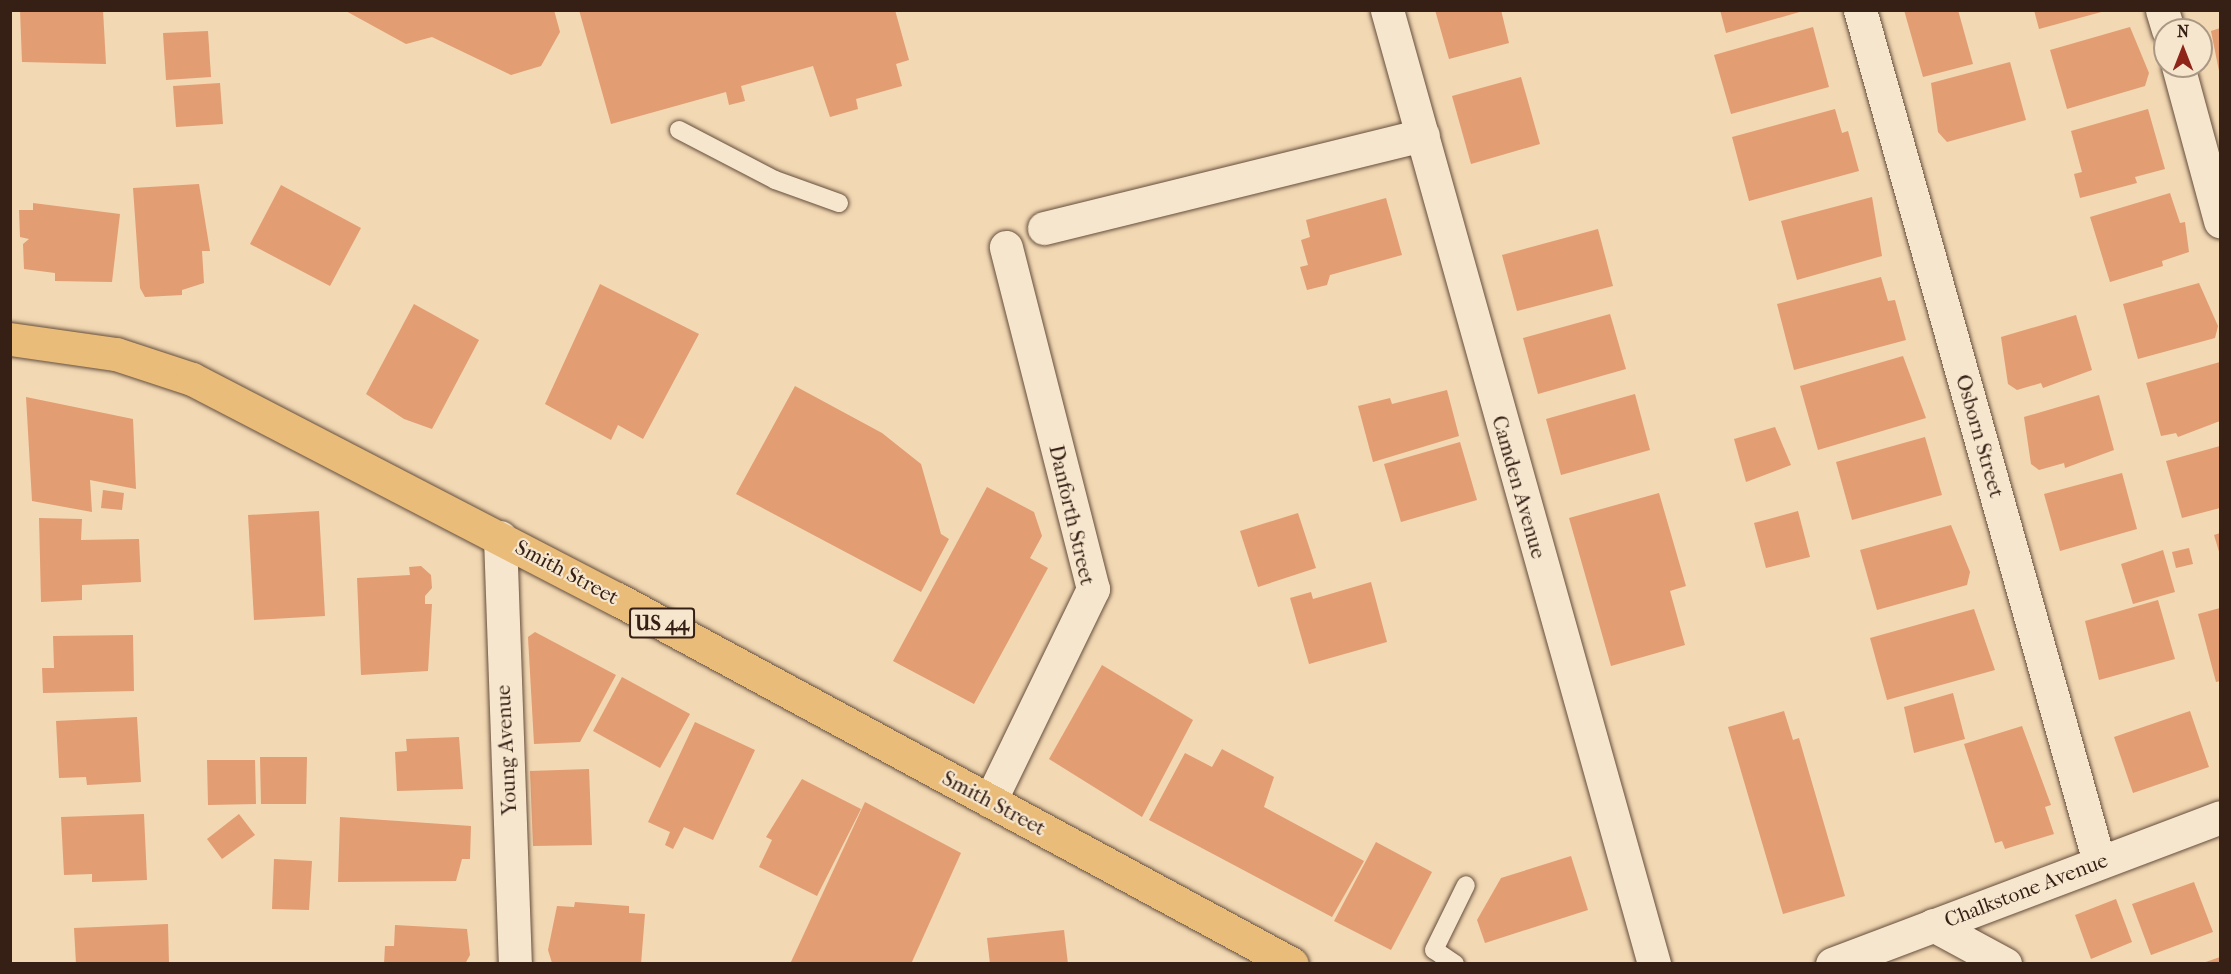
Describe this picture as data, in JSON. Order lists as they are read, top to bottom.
{
  "streets": {
    "main road": ["Smith Street", "US 44"],
    "street": [
      "Osborn Street",
      "Camden Avenue",
      "Danforth Street",
      "Young Avenue",
      "Chalkstone Avenue"
    ]
  },
  "crossings": [
    ["Osborn Street", "Chalkstone Avenue"],
    ["Danforth Street", "Smith Street"],
    ["Smith Street", "Young Avenue"]
  ],
  "north": "top"
}
